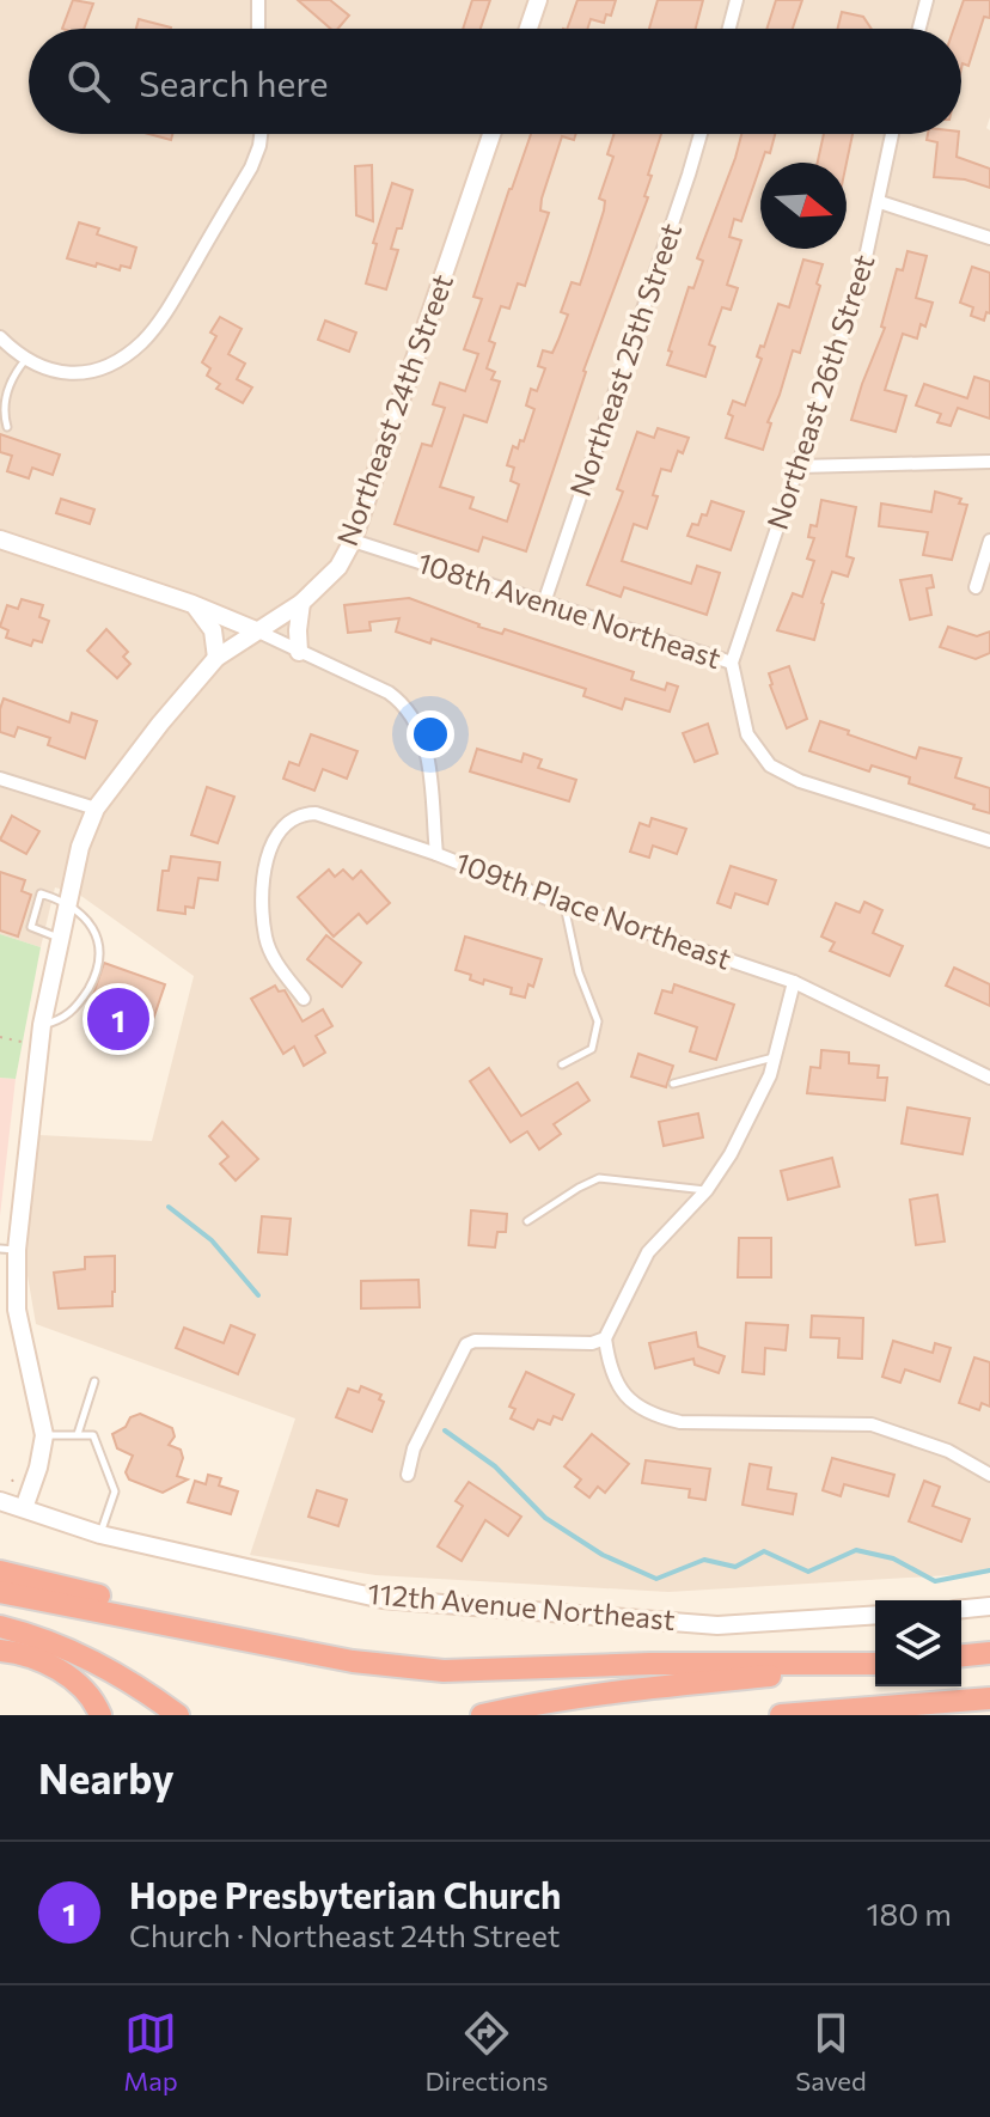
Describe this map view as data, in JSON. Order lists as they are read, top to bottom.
{
  "streets": {
    "main road": ["Northeast 24th Street", "112th Avenue Northeast"],
    "street": [
      "Northeast 25th Street",
      "Northeast 26th Street",
      "108th Avenue Northeast",
      "109th Place Northeast"
    ]
  },
  "crossings": [
    ["Northeast 25th Street", "108th Avenue Northeast"],
    ["Northeast 26th Street", "108th Avenue Northeast"],
    ["Northeast 24th Street", "108th Avenue Northeast"],
    ["Northeast 24th Street", "109th Place Northeast"],
    ["Northeast 24th Street", "112th Avenue Northeast"]
  ],
  "north": "right",
  "page": {
    "search": "Search here",
    "pins": "1",
    "heading": "Nearby",
    "list": [
      {
        "mark": "1",
        "name": "Hope Presbyterian Church",
        "note": "Church · Northeast 24th Street",
        "value": "180 m"
      }
    ],
    "nav": ["Map", "Directions", "Saved"]
  }
}
